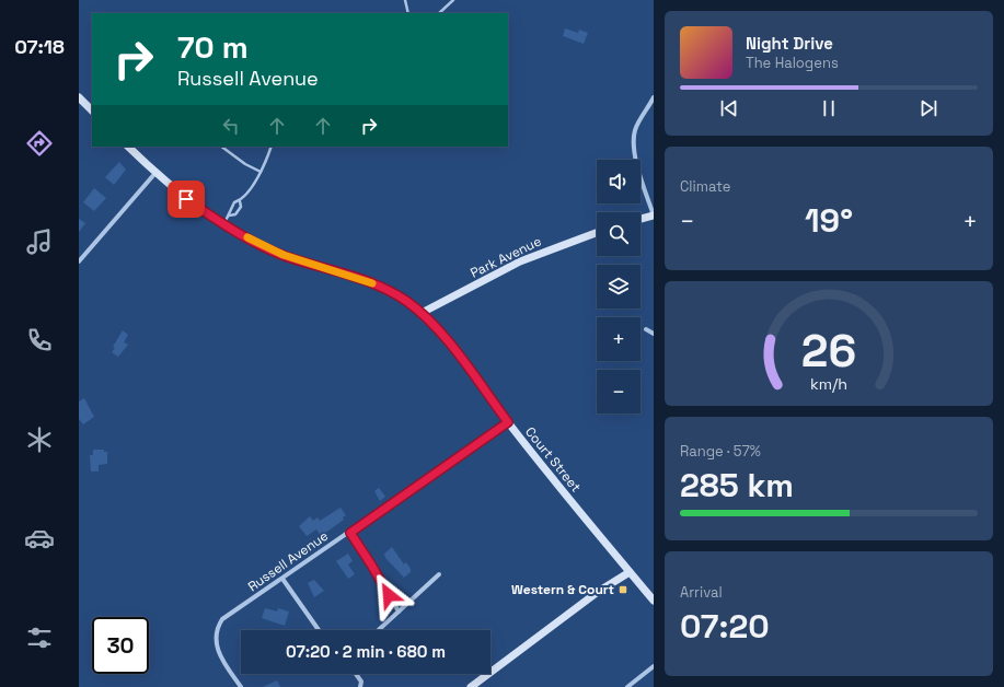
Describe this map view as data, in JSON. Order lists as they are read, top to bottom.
{
  "streets": {
    "main road": ["Park Avenue", "Court Street"],
    "street": ["Russell Avenue"]
  },
  "crossings": [
    ["Park Avenue", "Court Street"],
    ["Court Street", "Russell Avenue"]
  ],
  "places": {
    "transit": ["Western & Court"]
  },
  "page": {
    "tabs": "07:18",
    "turn": ["70 m", "Russell Avenue"],
    "song": ["Night Drive", "The Halogens"],
    "tile": [
      "Climate",
      ["Range · 57%", "285 km"],
      ["Arrival", "07:20"]
    ],
    "map_buttons": ["+", "−"],
    "heat": ["−", "19°", "+"],
    "limit": "30",
    "trip": "07:20 · 2 min · 680 m",
    "gauge": ["26", "km/h"]
  }
}
